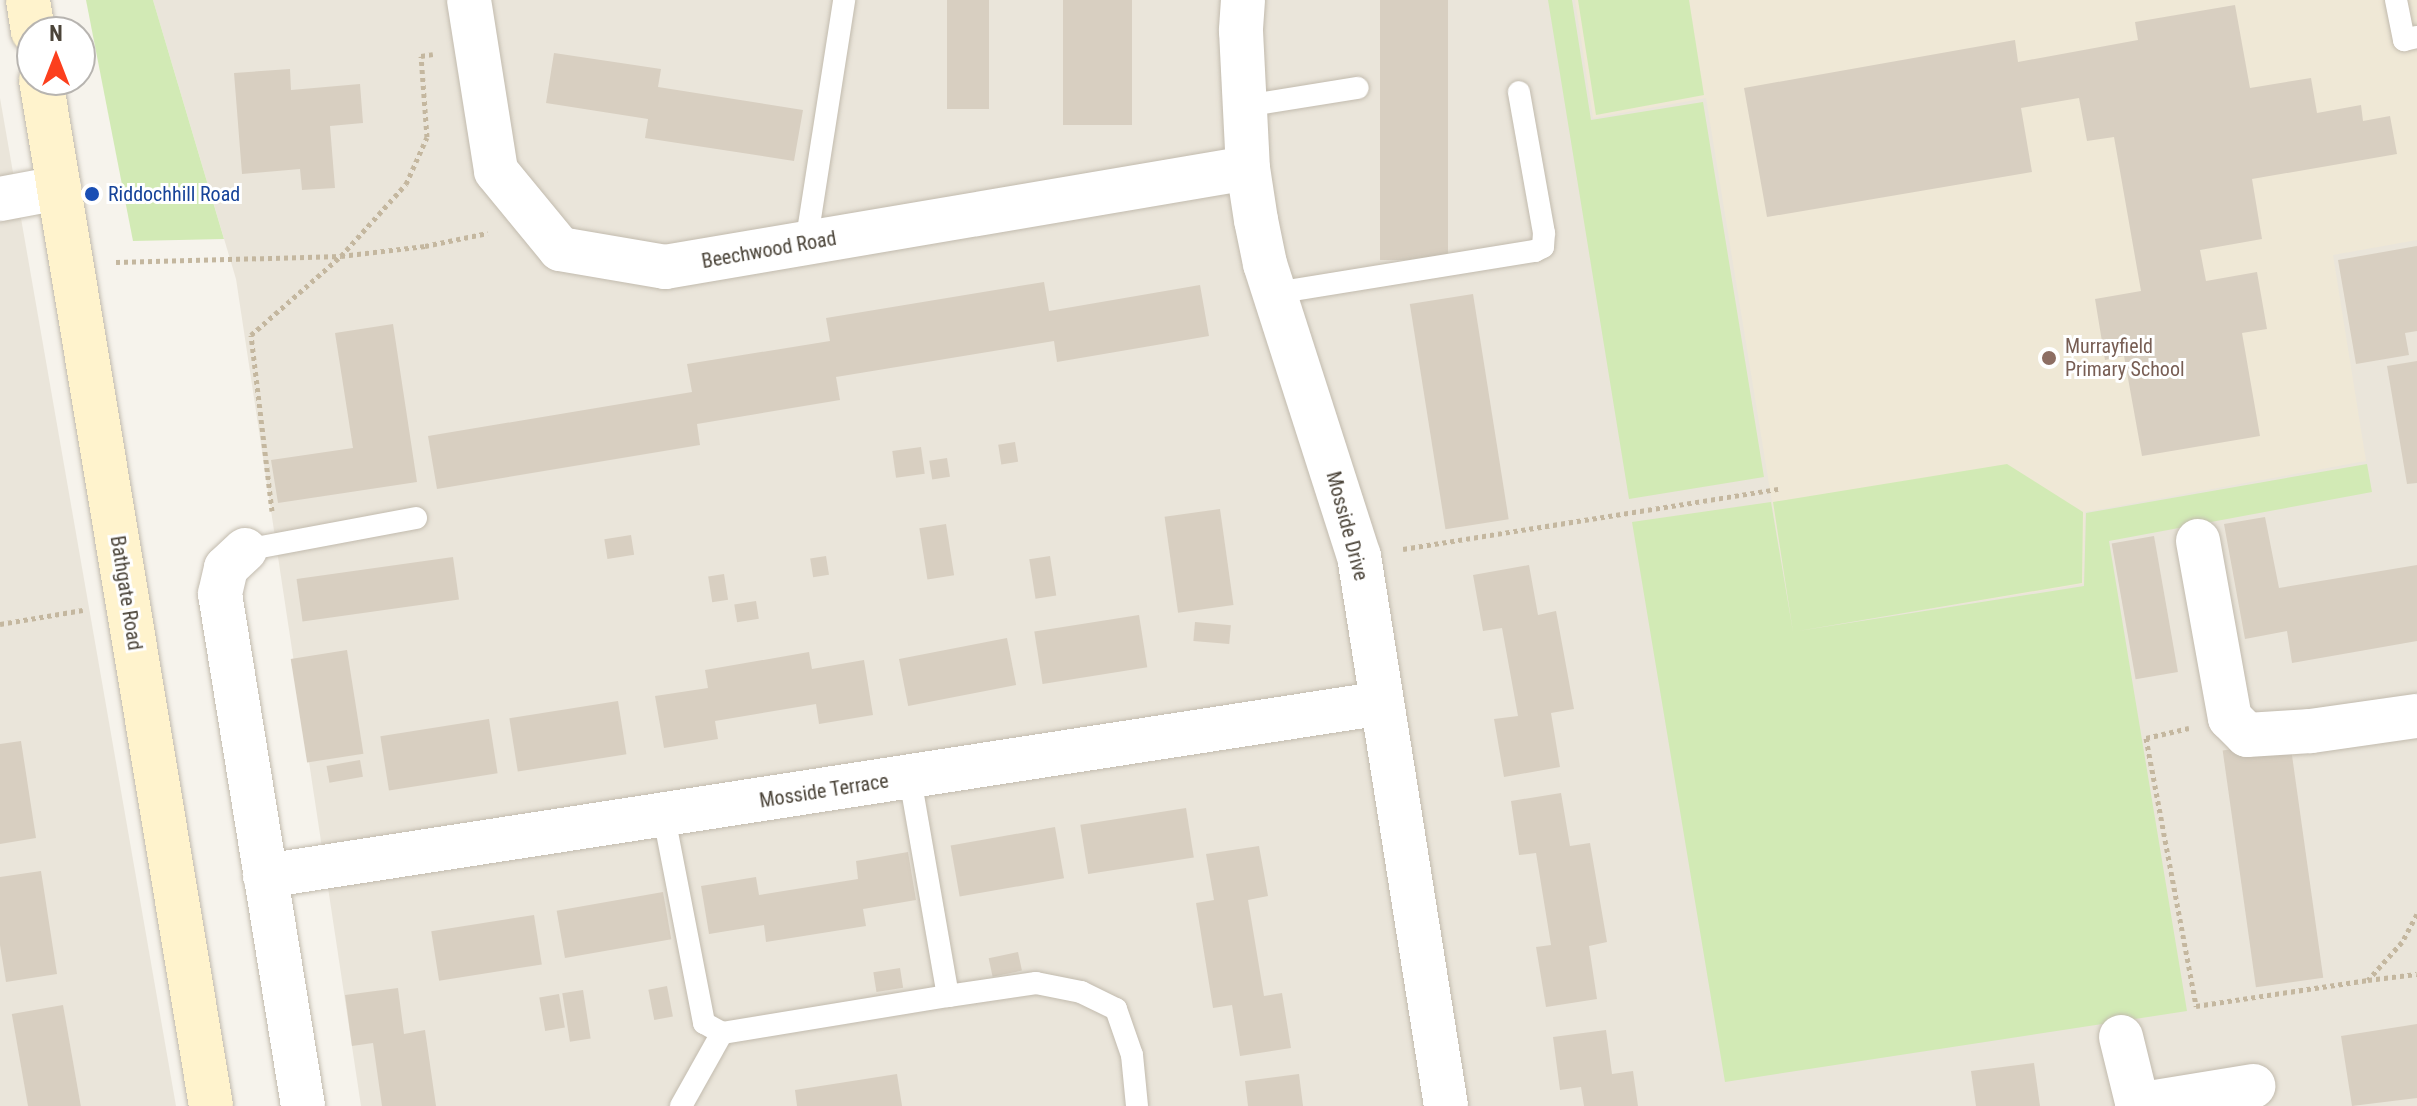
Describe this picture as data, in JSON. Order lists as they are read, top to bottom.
{
  "streets": {
    "main road": ["Bathgate Road"],
    "street": ["Beechwood Road", "Mosside Drive", "Mosside Terrace"]
  },
  "crossings": [
    ["Beechwood Road", "Mosside Drive"],
    ["Mosside Drive", "Mosside Terrace"]
  ],
  "places": ["Riddochhill Road", "Murrayfield Primary School"],
  "north": "top"
}
